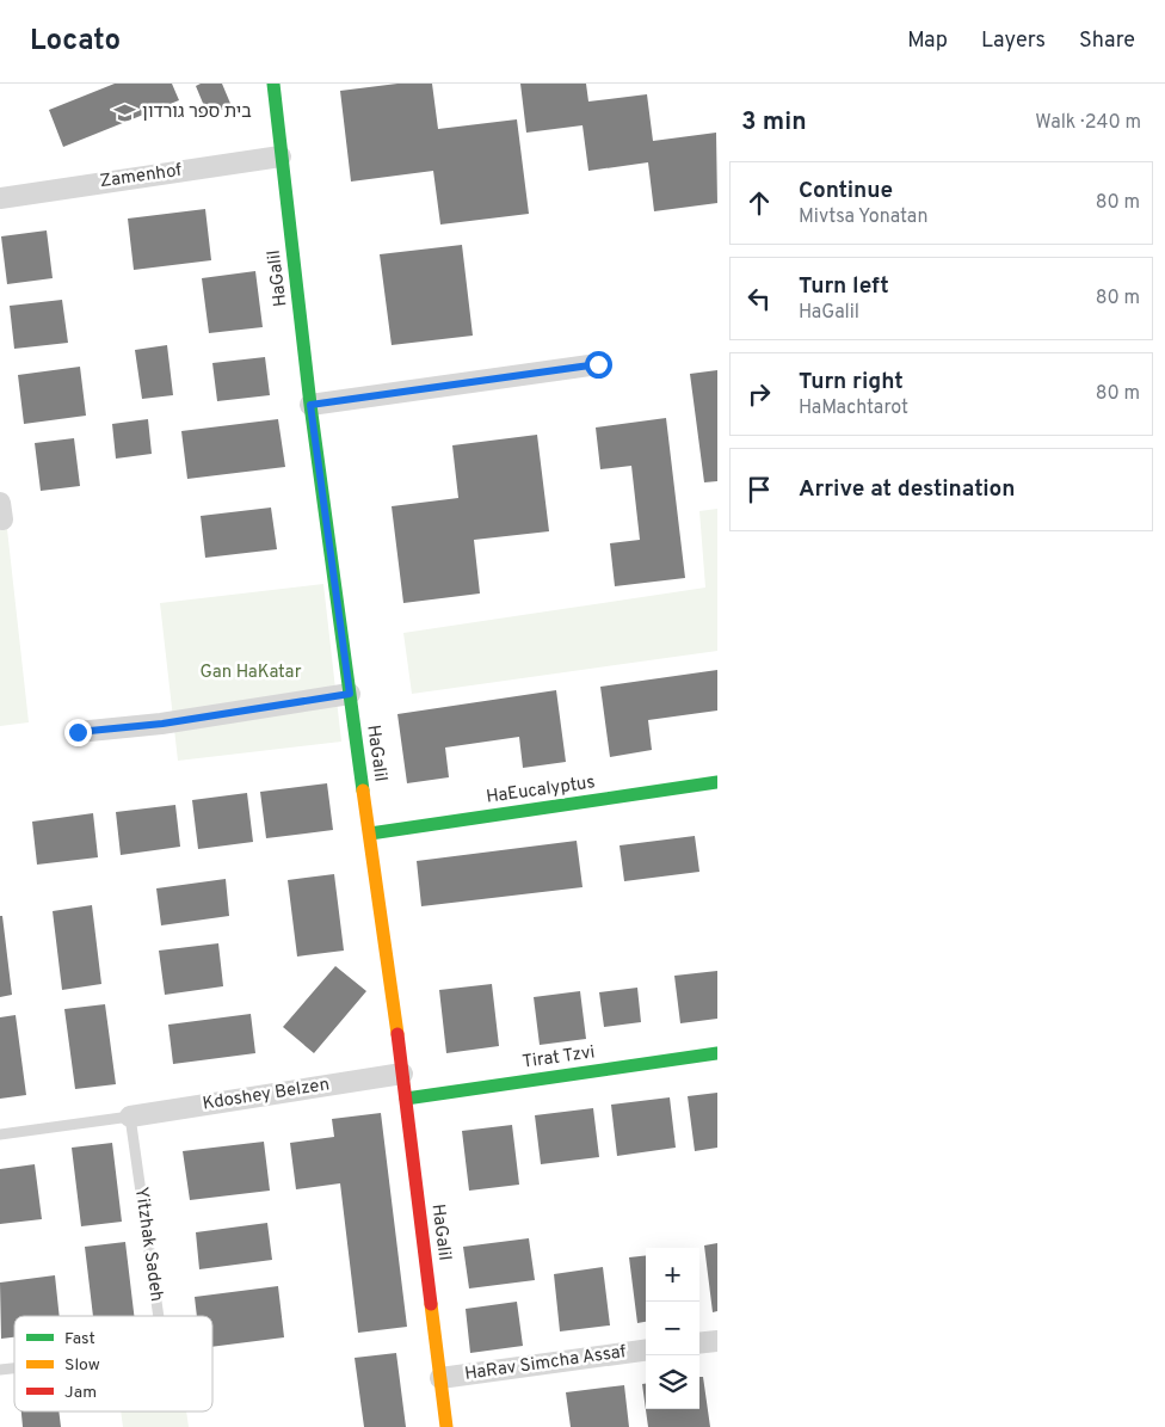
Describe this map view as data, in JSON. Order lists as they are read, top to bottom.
{
  "streets": {
    "street": [
      "Zamenhof",
      "HaGalil",
      "HaEucalyptus",
      "Tirat Tzvi",
      "Kdoshey Belzen",
      "HaRav Simcha Assaf"
    ],
    "lane": ["Yitzhak Sadeh"]
  },
  "crossings": [
    ["Zamenhof", "HaGalil"],
    ["HaGalil", "HaEucalyptus"],
    ["HaGalil", "Tirat Tzvi"],
    ["HaGalil", "Kdoshey Belzen"],
    ["HaGalil", "HaRav Simcha Assaf"],
    ["Kdoshey Belzen", "Yitzhak Sadeh"]
  ],
  "parks": ["Gan HaKatar"],
  "places": {
    "school or university": ["בית ספר גורדון"]
  },
  "legend": ["Fast", "Slow", "Jam"],
  "page": {
    "header": "Locato",
    "nav": ["Map", "Layers", "Share"],
    "heading": ["3 min", "Walk · 240 m"],
    "list": [
      ["Continue", "Mivtsa Yonatan", "80 m"],
      ["Turn left", "HaGalil", "80 m"],
      ["Turn right", "HaMachtarot", "80 m"],
      "Arrive at destination"
    ],
    "map_buttons": ["+", "−"]
  }
}
